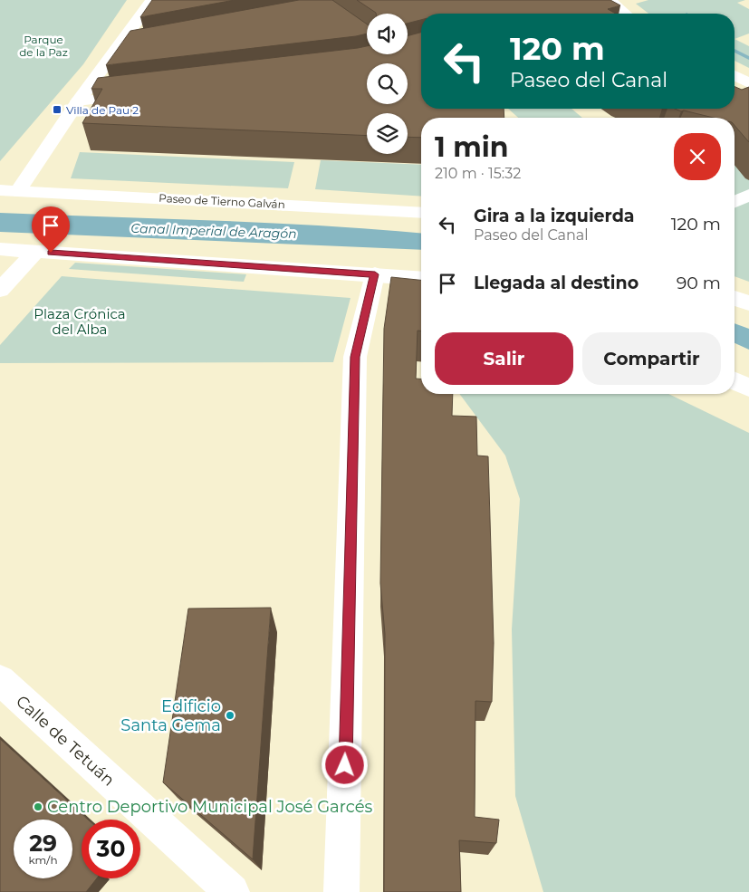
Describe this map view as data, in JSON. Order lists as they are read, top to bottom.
{
  "streets": {
    "street": ["Paseo de Tierno Galván", "Calle de Tetuán"]
  },
  "water": ["Canal Imperial de Aragón"],
  "parks": ["Parque de la Paz", "Plaza Crónica del Alba"],
  "places": {
    "transit": ["Villa de Pau 2"],
    "other": ["Edificio Santa Gema", "Centro Deportivo Municipal José Garcés"]
  },
  "page": {
    "turn": ["120 m", "Paseo del Canal"],
    "heading": ["1 min", "210 m · 15:32"],
    "list": [
      {
        "name": "Gira a la izquierda",
        "note": "Paseo del Canal",
        "value": "120 m"
      },
      {
        "name": "Llegada al destino",
        "value": "90 m"
      }
    ],
    "buttons": ["Salir", "Compartir"],
    "speed": "29 km/h",
    "limit": "30"
  }
}
